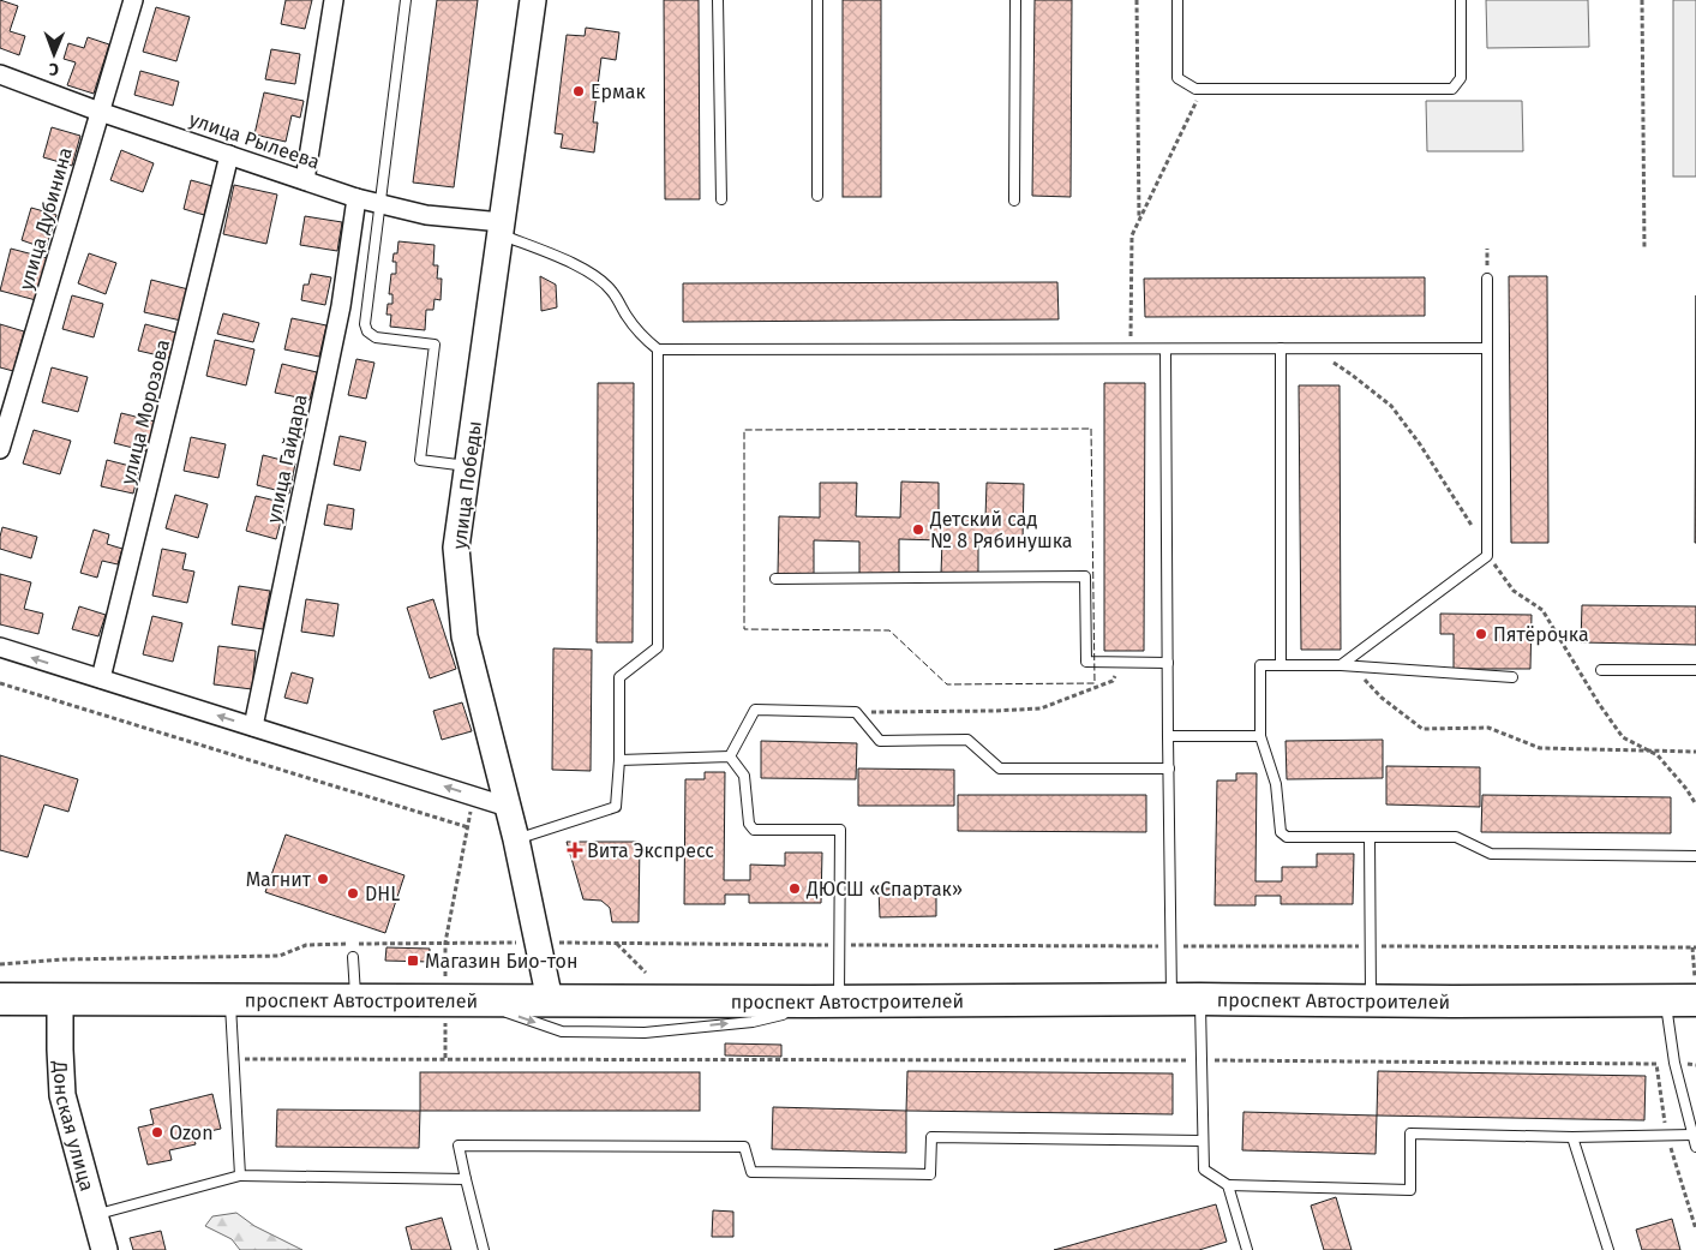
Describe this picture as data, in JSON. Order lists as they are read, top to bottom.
{
  "streets": {
    "highway": ["проспект Автостроителей"],
    "street": [
      "улица Рылеева",
      "улица Дубинина",
      "улица Морозова",
      "улица Гайдара",
      "улица Победы",
      "Донская улица"
    ]
  },
  "crossings": [
    ["улица Рылеева", "улица Дубинина"],
    ["улица Рылеева", "улица Морозова"],
    ["улица Рылеева", "улица Гайдара"],
    ["улица Рылеева", "улица Победы"],
    ["улица Победы", "проспект Автостроителей"],
    ["проспект Автостроителей", "Донская улица"]
  ],
  "places": {
    "other": [
      "Ермак",
      "Детский сад № 8 Рябинушка",
      "Пятёрочка",
      "Магнит",
      "ДЮСШ «Спартак»",
      "DHL",
      "Ozon"
    ],
    "health": ["Вита Экспресс"],
    "transit": ["Магазин Био-тон"]
  },
  "north": "bottom"
}
